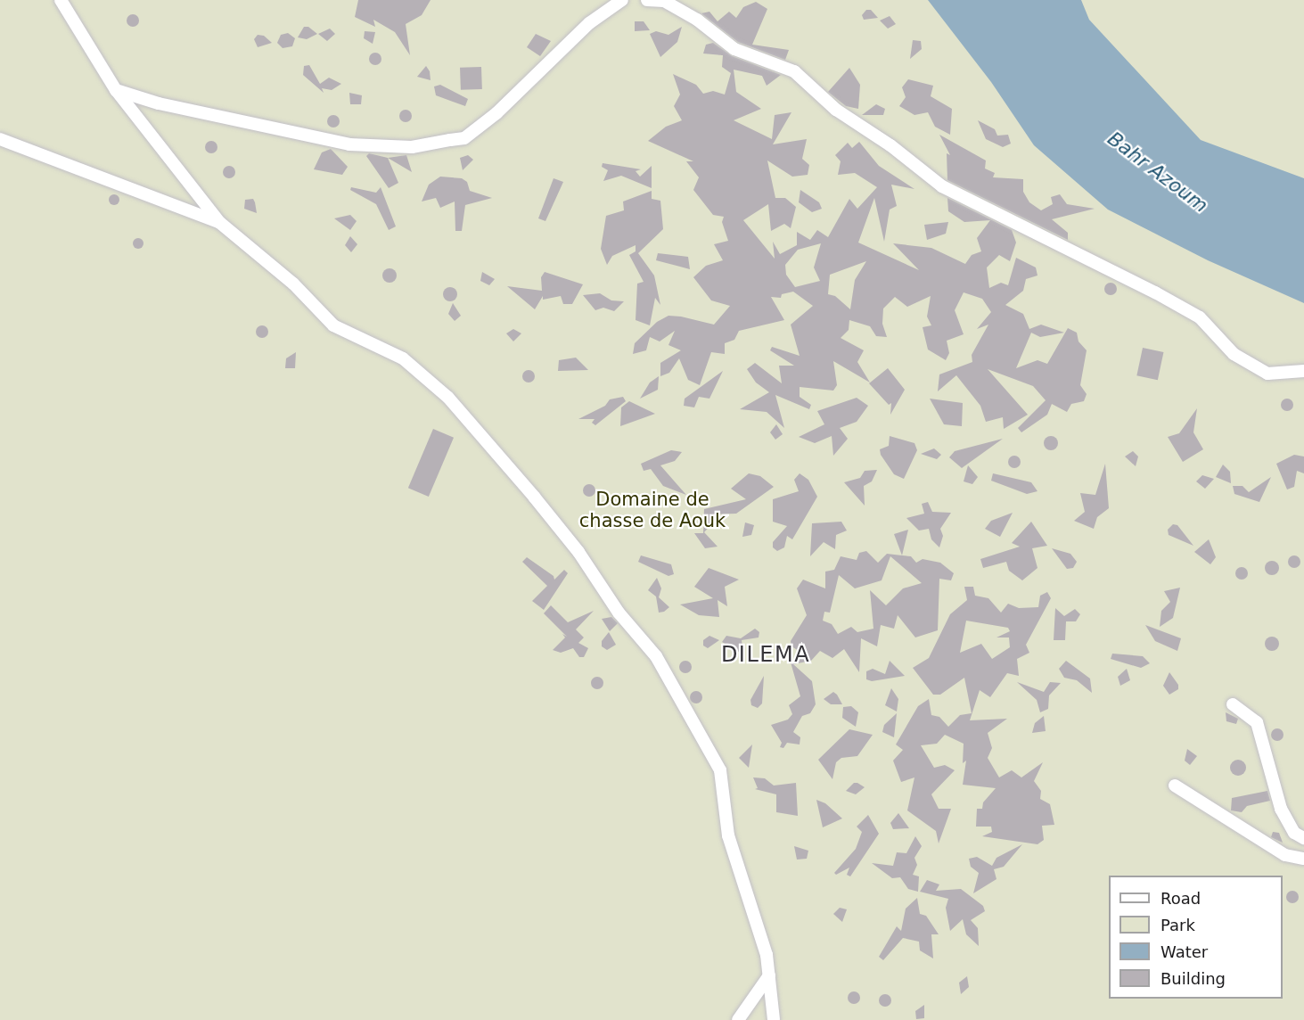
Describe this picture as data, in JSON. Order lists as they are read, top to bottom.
{
  "districts": ["DILEMA"],
  "water": ["Bahr Azoum"],
  "parks": ["Domaine de chasse de Aouk"],
  "legend": [
    "Road",
    "Park",
    "Water",
    "Building"
  ]
}
